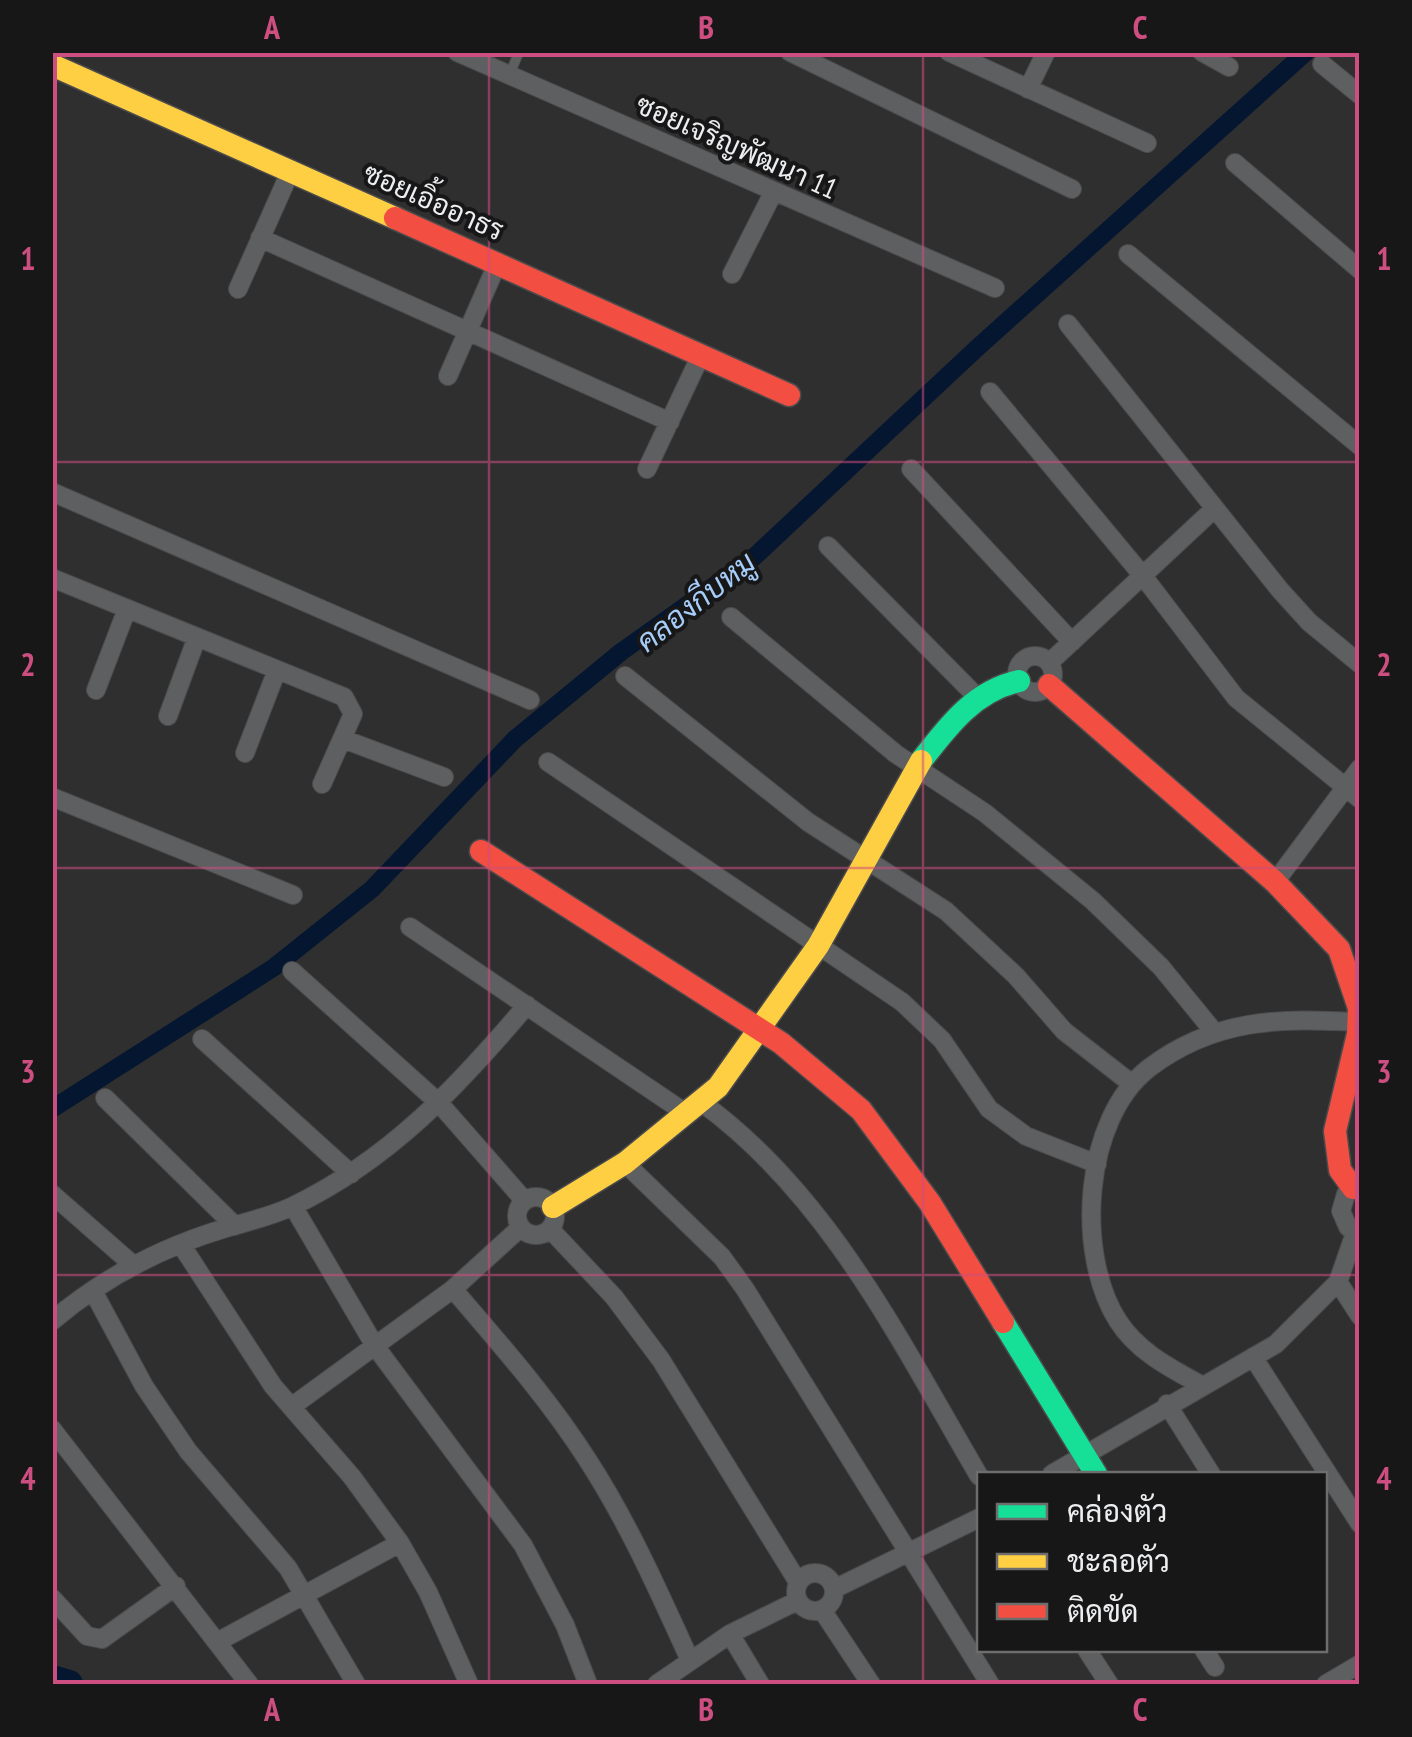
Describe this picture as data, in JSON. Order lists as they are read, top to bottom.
{
  "streets": {
    "street": ["ซอยเจริญพัฒนา 11", "ซอยเอิ้ออาธร"]
  },
  "water": ["คลองกีบหมู"],
  "legend": ["คล่องตัว", "ชะลอตัว", "ติดขัด"],
  "grid": {
    "columns": ["A", "B", "C"],
    "rows": [
      "1",
      "2",
      "3",
      "4"
    ]
  }
}
